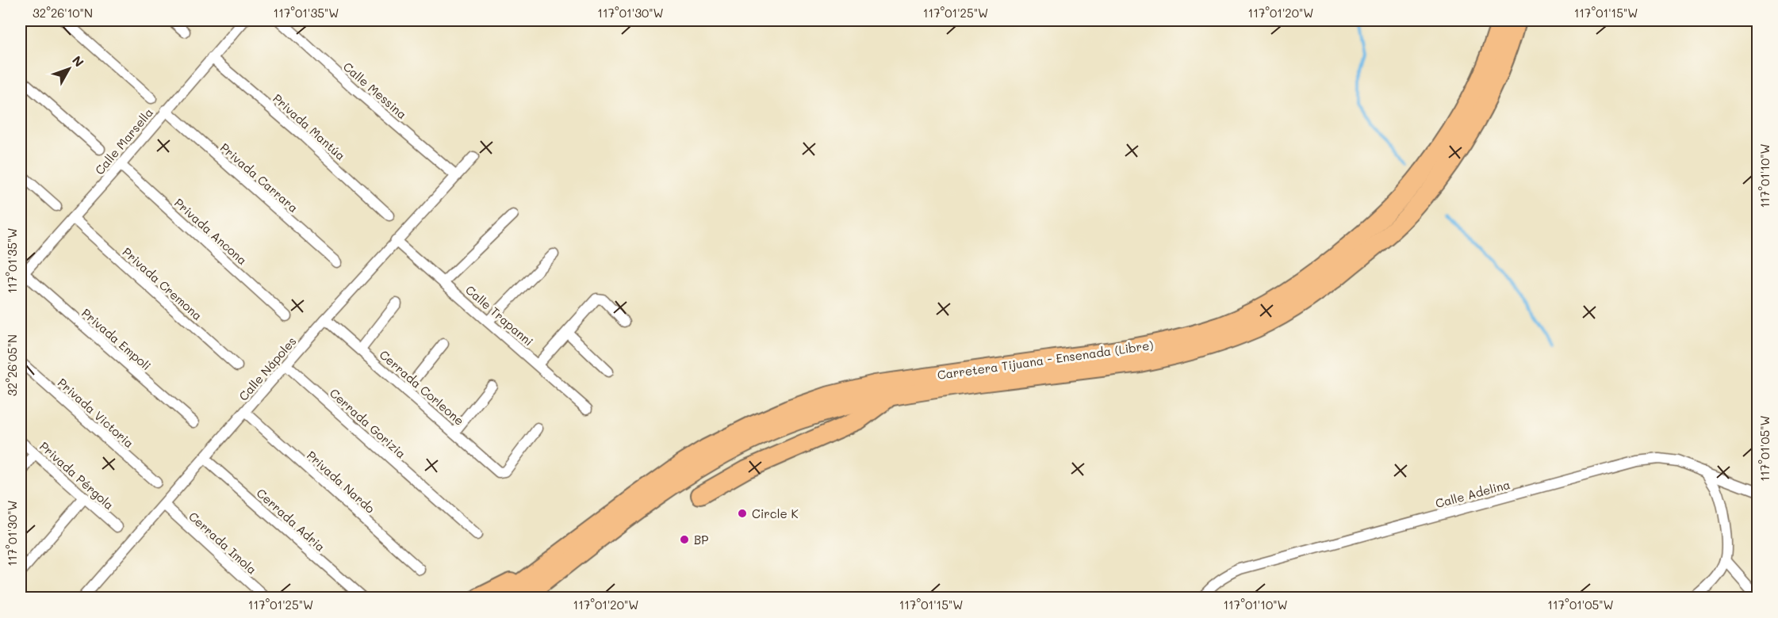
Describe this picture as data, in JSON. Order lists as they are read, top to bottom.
{
  "streets": {
    "highway": ["Carretera Tijuana - Ensenada (Libre)"],
    "street": [
      "Calle Messina",
      "Privada Mantúa",
      "Calle Marsella",
      "Privada Carrara",
      "Privada Ancona",
      "Privada Cremona",
      "Calle Trapanni",
      "Privada Empoli",
      "Calle Nápoles",
      "Cerrada Corleone",
      "Privada Victoria",
      "Cerrada Gorizia",
      "Privada Pérgola",
      "Privada Nardo",
      "Calle Adelina",
      "Cerrada Adria",
      "Cerrada Imola"
    ]
  },
  "crossings": [
    ["Calle Messina", "Calle Nápoles"],
    ["Privada Mantúa", "Calle Marsella"],
    ["Calle Marsella", "Privada Carrara"],
    ["Calle Marsella", "Privada Ancona"],
    ["Calle Marsella", "Privada Cremona"],
    ["Calle Marsella", "Privada Empoli"],
    ["Calle Trapanni", "Calle Nápoles"],
    ["Calle Nápoles", "Cerrada Corleone"],
    ["Calle Nápoles", "Cerrada Gorizia"],
    ["Calle Nápoles", "Privada Nardo"],
    ["Calle Nápoles", "Cerrada Adria"],
    ["Calle Nápoles", "Cerrada Imola"]
  ],
  "places": ["Circle K", "BP"],
  "north": "top right",
  "coordinates": [
    "32°26'10\"N",
    "117°01'35\"W",
    "117°01'30\"W",
    "117°01'25\"W",
    "117°01'20\"W",
    "117°01'15\"W",
    "117°01'10\"W",
    "32°26'05\"N",
    "117°01'05\"W"
  ]
}
